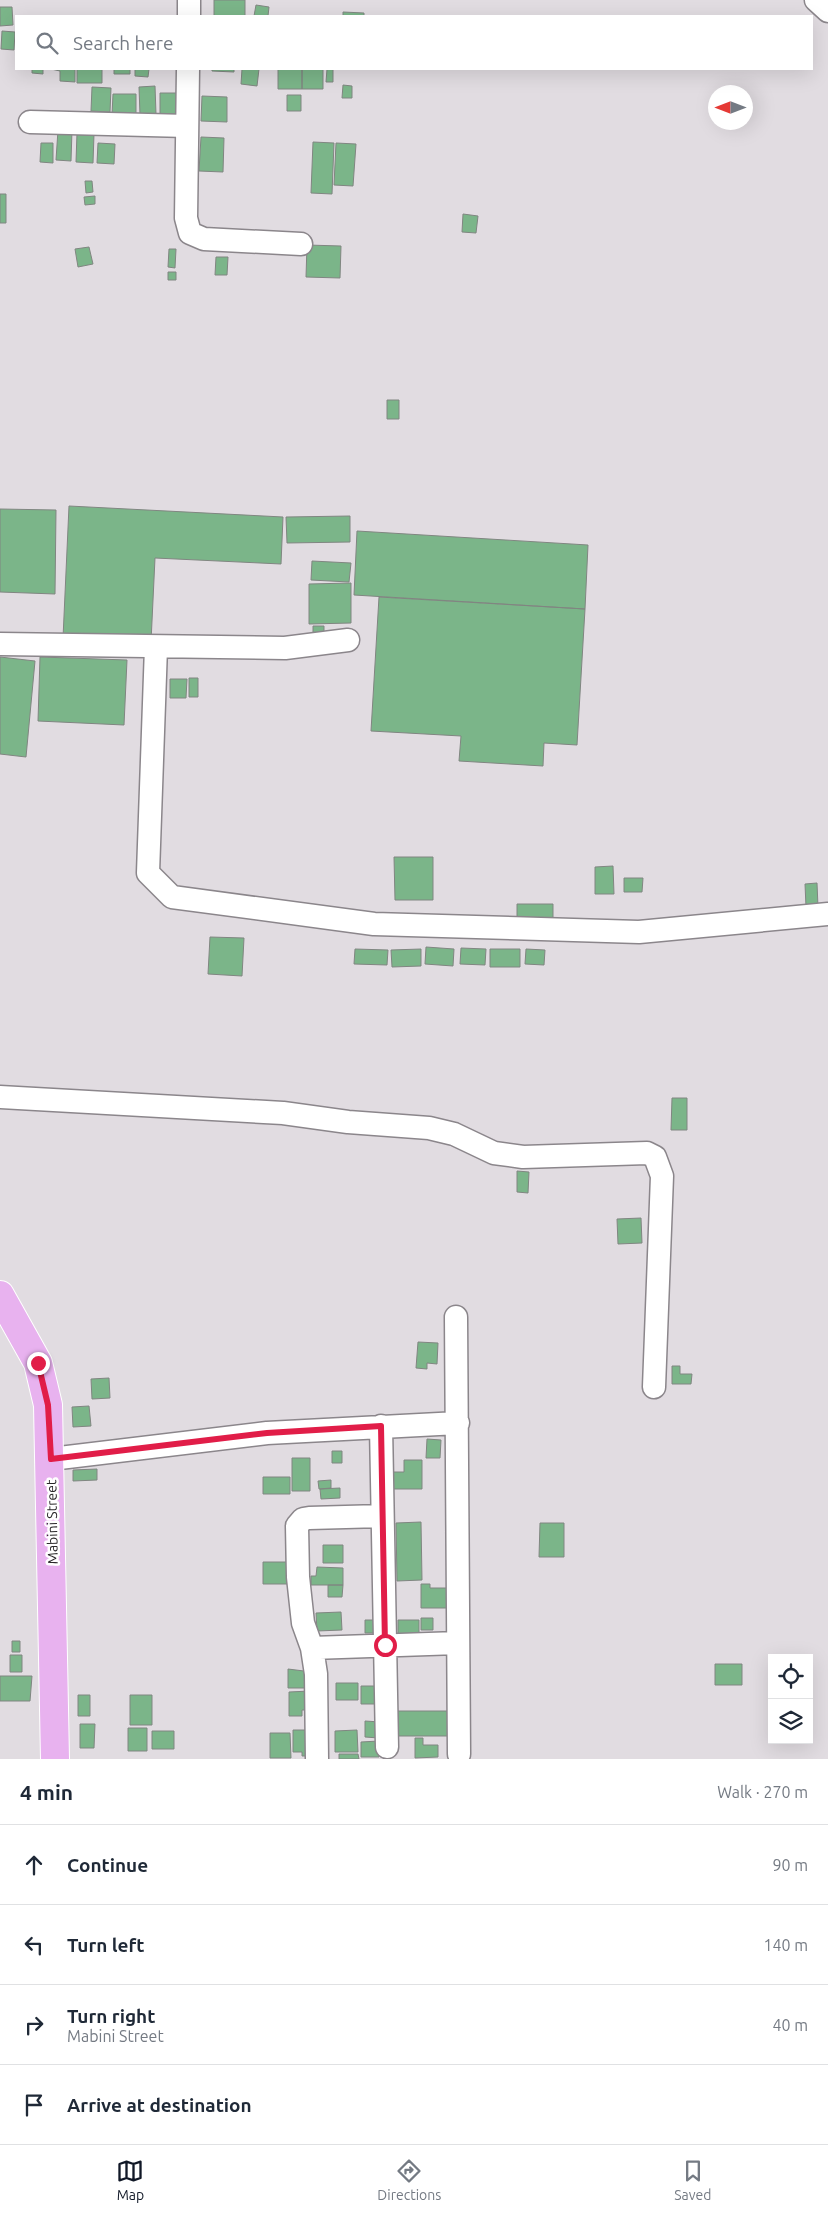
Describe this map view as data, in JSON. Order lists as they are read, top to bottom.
{
  "streets": {
    "main road": ["Mabini Street"]
  },
  "north": "left",
  "page": {
    "search": "Search here",
    "heading": ["4 min", "Walk · 270 m"],
    "list": [
      ["Continue", "90 m"],
      ["Turn left", "140 m"],
      ["Turn right", "Mabini Street", "40 m"],
      "Arrive at destination"
    ],
    "nav": ["Map", "Directions", "Saved"]
  }
}
